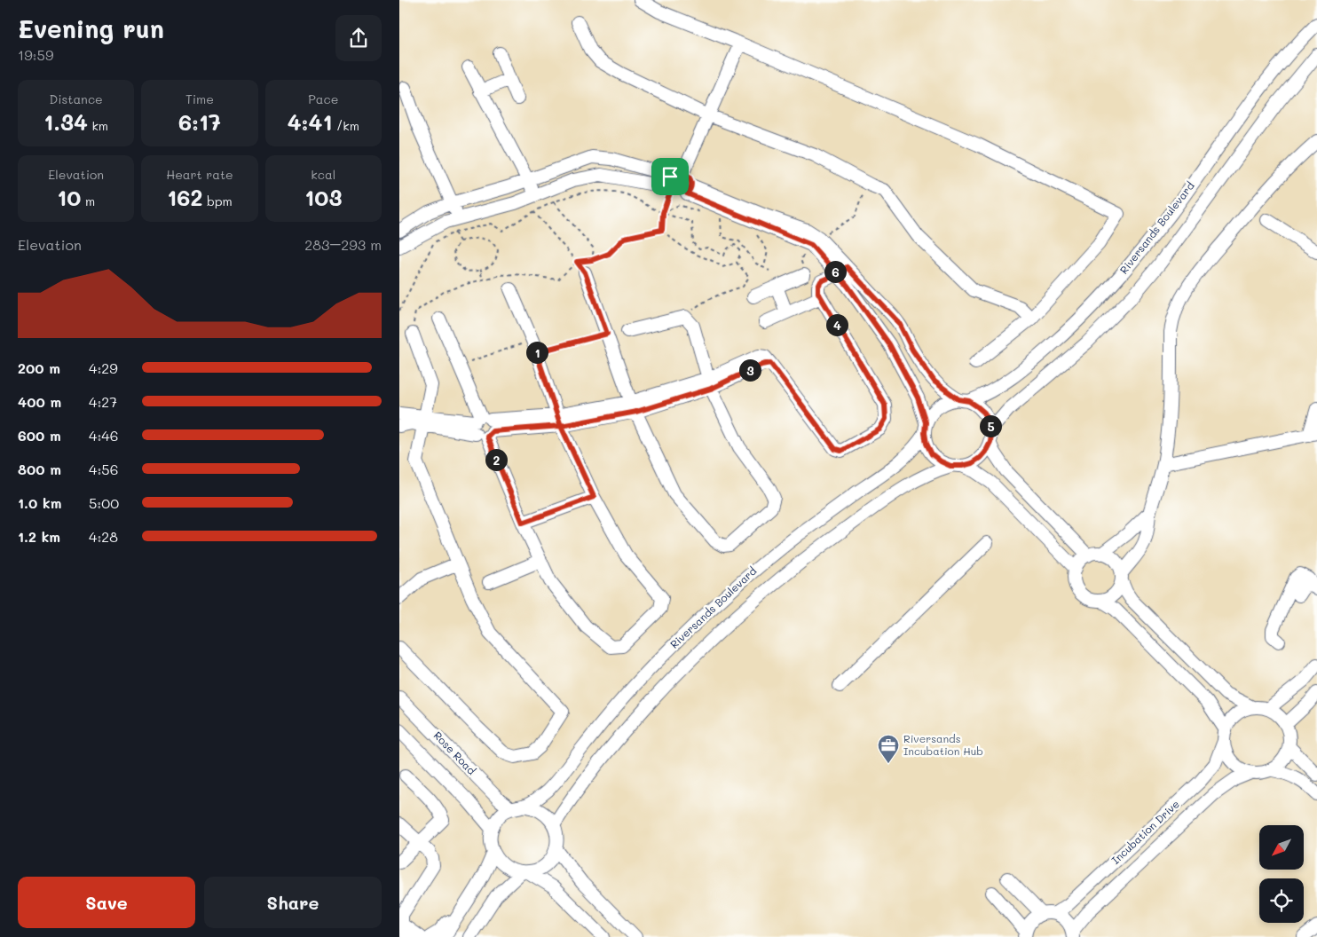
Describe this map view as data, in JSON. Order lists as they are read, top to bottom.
{
  "streets": {
    "street": ["Riversands Boulevard", "Rose Road", "Incubation Drive"]
  },
  "crossings": [
    ["Riversands Boulevard", "Rose Road"]
  ],
  "places": {
    "office": ["Riversands Incubation Hub"]
  },
  "north": "bottom left",
  "page": {
    "heading": ["Evening run", "19:59"],
    "stats": [
      ["Distance", "1.34 km"],
      ["Time", "6:17"],
      ["Pace", "4:41 /km"],
      ["Elevation", "10 m"],
      ["Heart rate", "162 bpm"],
      ["kcal", "103"]
    ],
    "chart": ["Elevation", "283–293 m"],
    "pins": [
      "6",
      "4",
      "1",
      "3",
      "5",
      "2"
    ],
    "list": [
      {
        "name": "200 m",
        "note": "4:29"
      },
      {
        "name": "400 m",
        "note": "4:27"
      },
      {
        "name": "600 m",
        "note": "4:46"
      },
      {
        "name": "800 m",
        "note": "4:56"
      },
      {
        "name": "1.0 km",
        "note": "5:00"
      },
      {
        "name": "1.2 km",
        "note": "4:28"
      }
    ],
    "buttons": ["Save", "Share"]
  }
}
